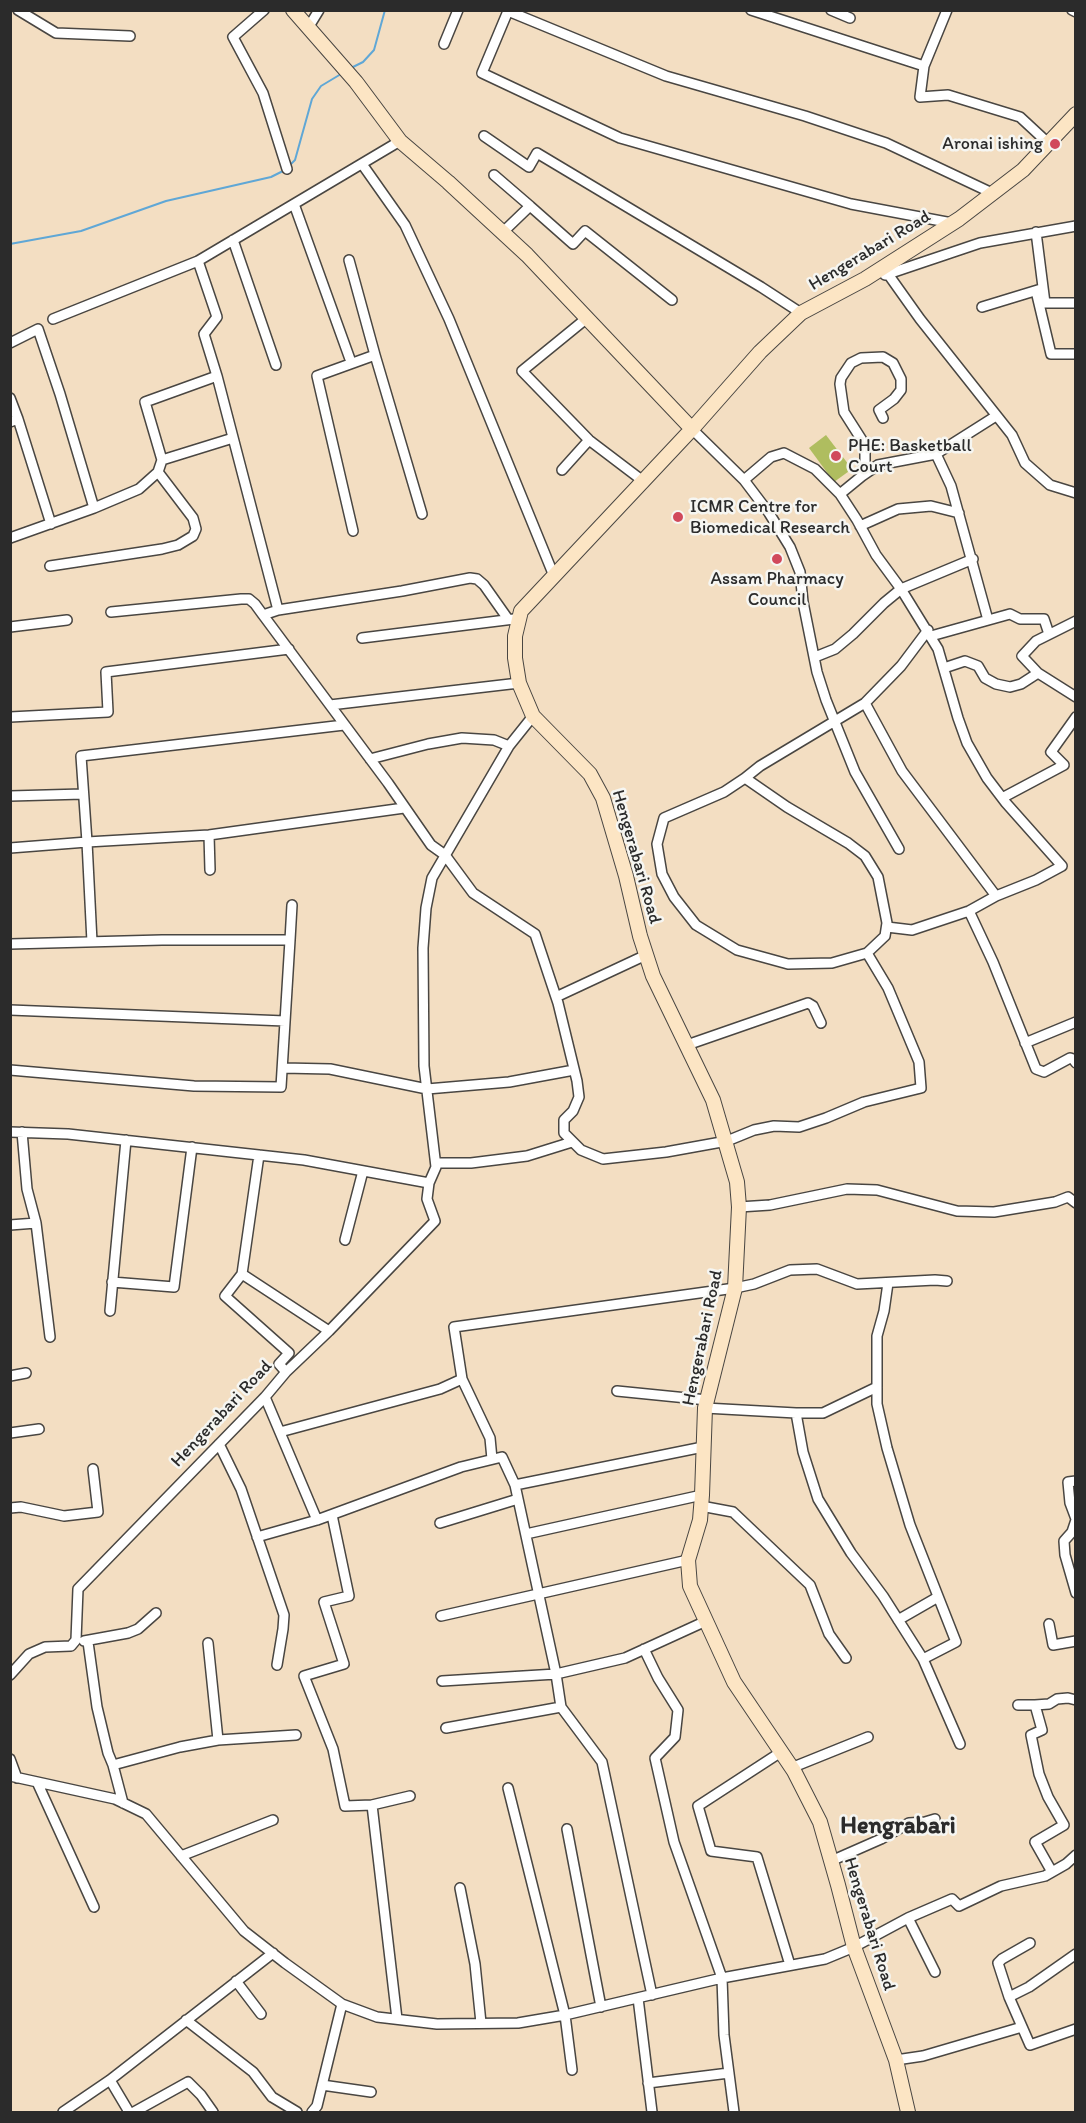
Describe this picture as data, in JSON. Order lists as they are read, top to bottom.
{
  "streets": {
    "main road": ["Hengerabari Road"]
  },
  "districts": ["Hengrabari"],
  "places": [
    "Aronai ishing",
    "PHE: Basketball Court",
    "ICMR Centre for Biomedical Research",
    "Assam Pharmacy Council"
  ]
}
